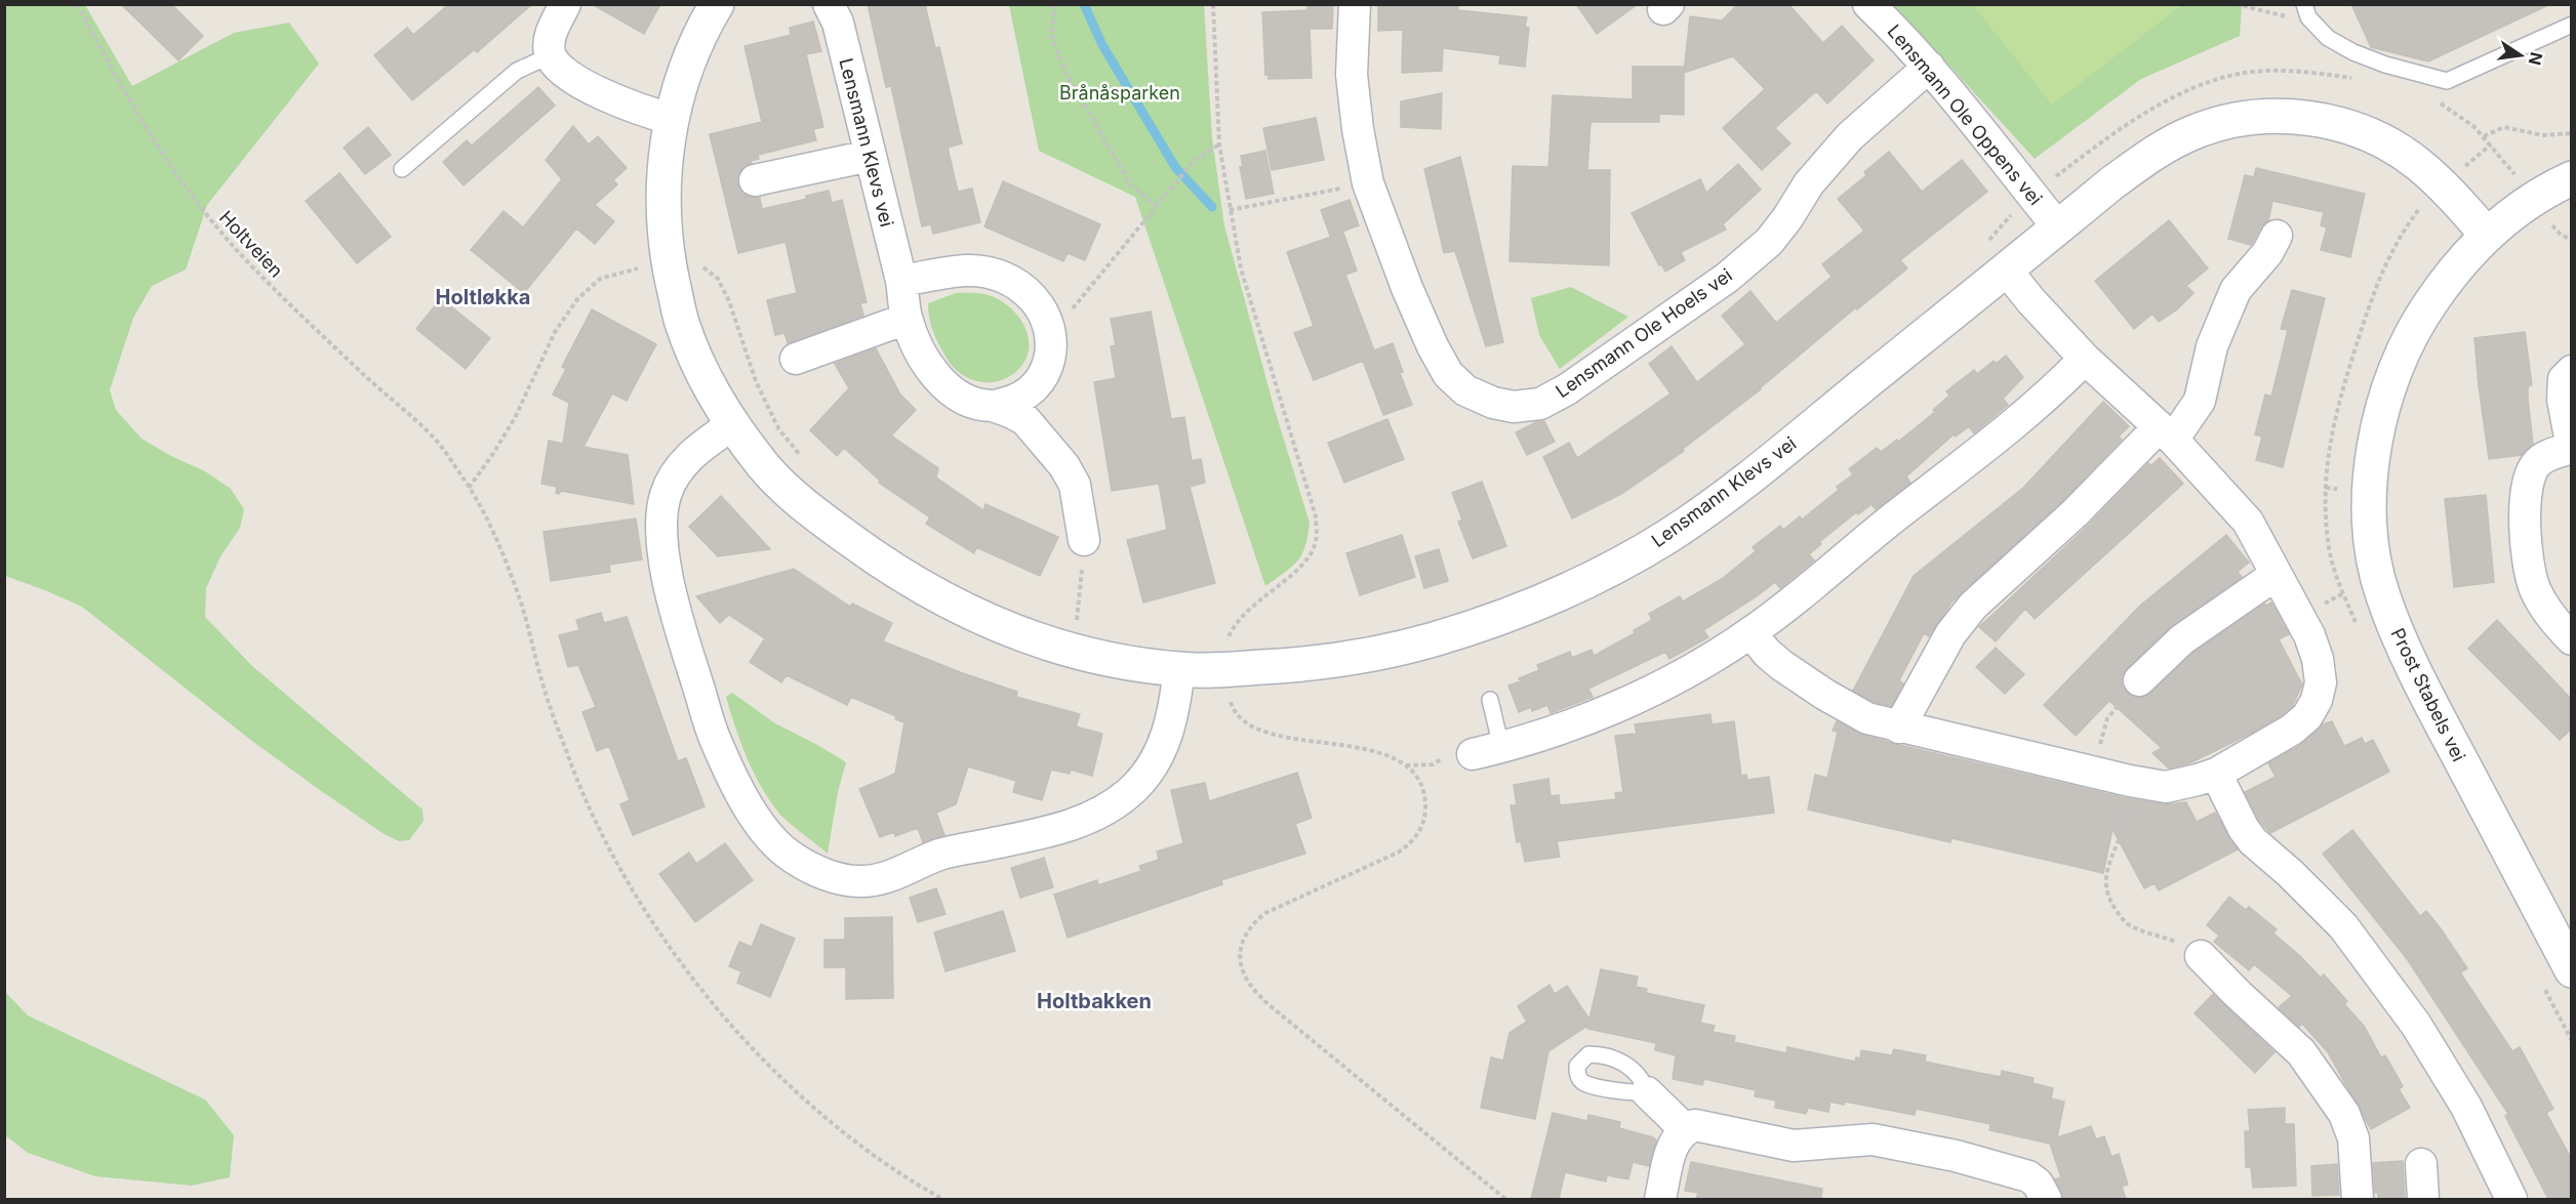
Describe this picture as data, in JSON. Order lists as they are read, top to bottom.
{
  "streets": {
    "street": [
      "Lensmann Ole Oppens vei",
      "Lensmann Klevs vei",
      "Lensmann Ole Hoels vei",
      "Prost Stabels vei"
    ],
    "path": ["Holtveien"]
  },
  "crossings": [
    ["Lensmann Ole Oppens vei", "Lensmann Klevs vei"],
    ["Lensmann Ole Oppens vei", "Lensmann Ole Hoels vei"],
    ["Lensmann Klevs vei", "Prost Stabels vei"]
  ],
  "districts": ["Holtløkka", "Holtbakken"],
  "parks": ["Brånåsparken"],
  "north": "right"
}
